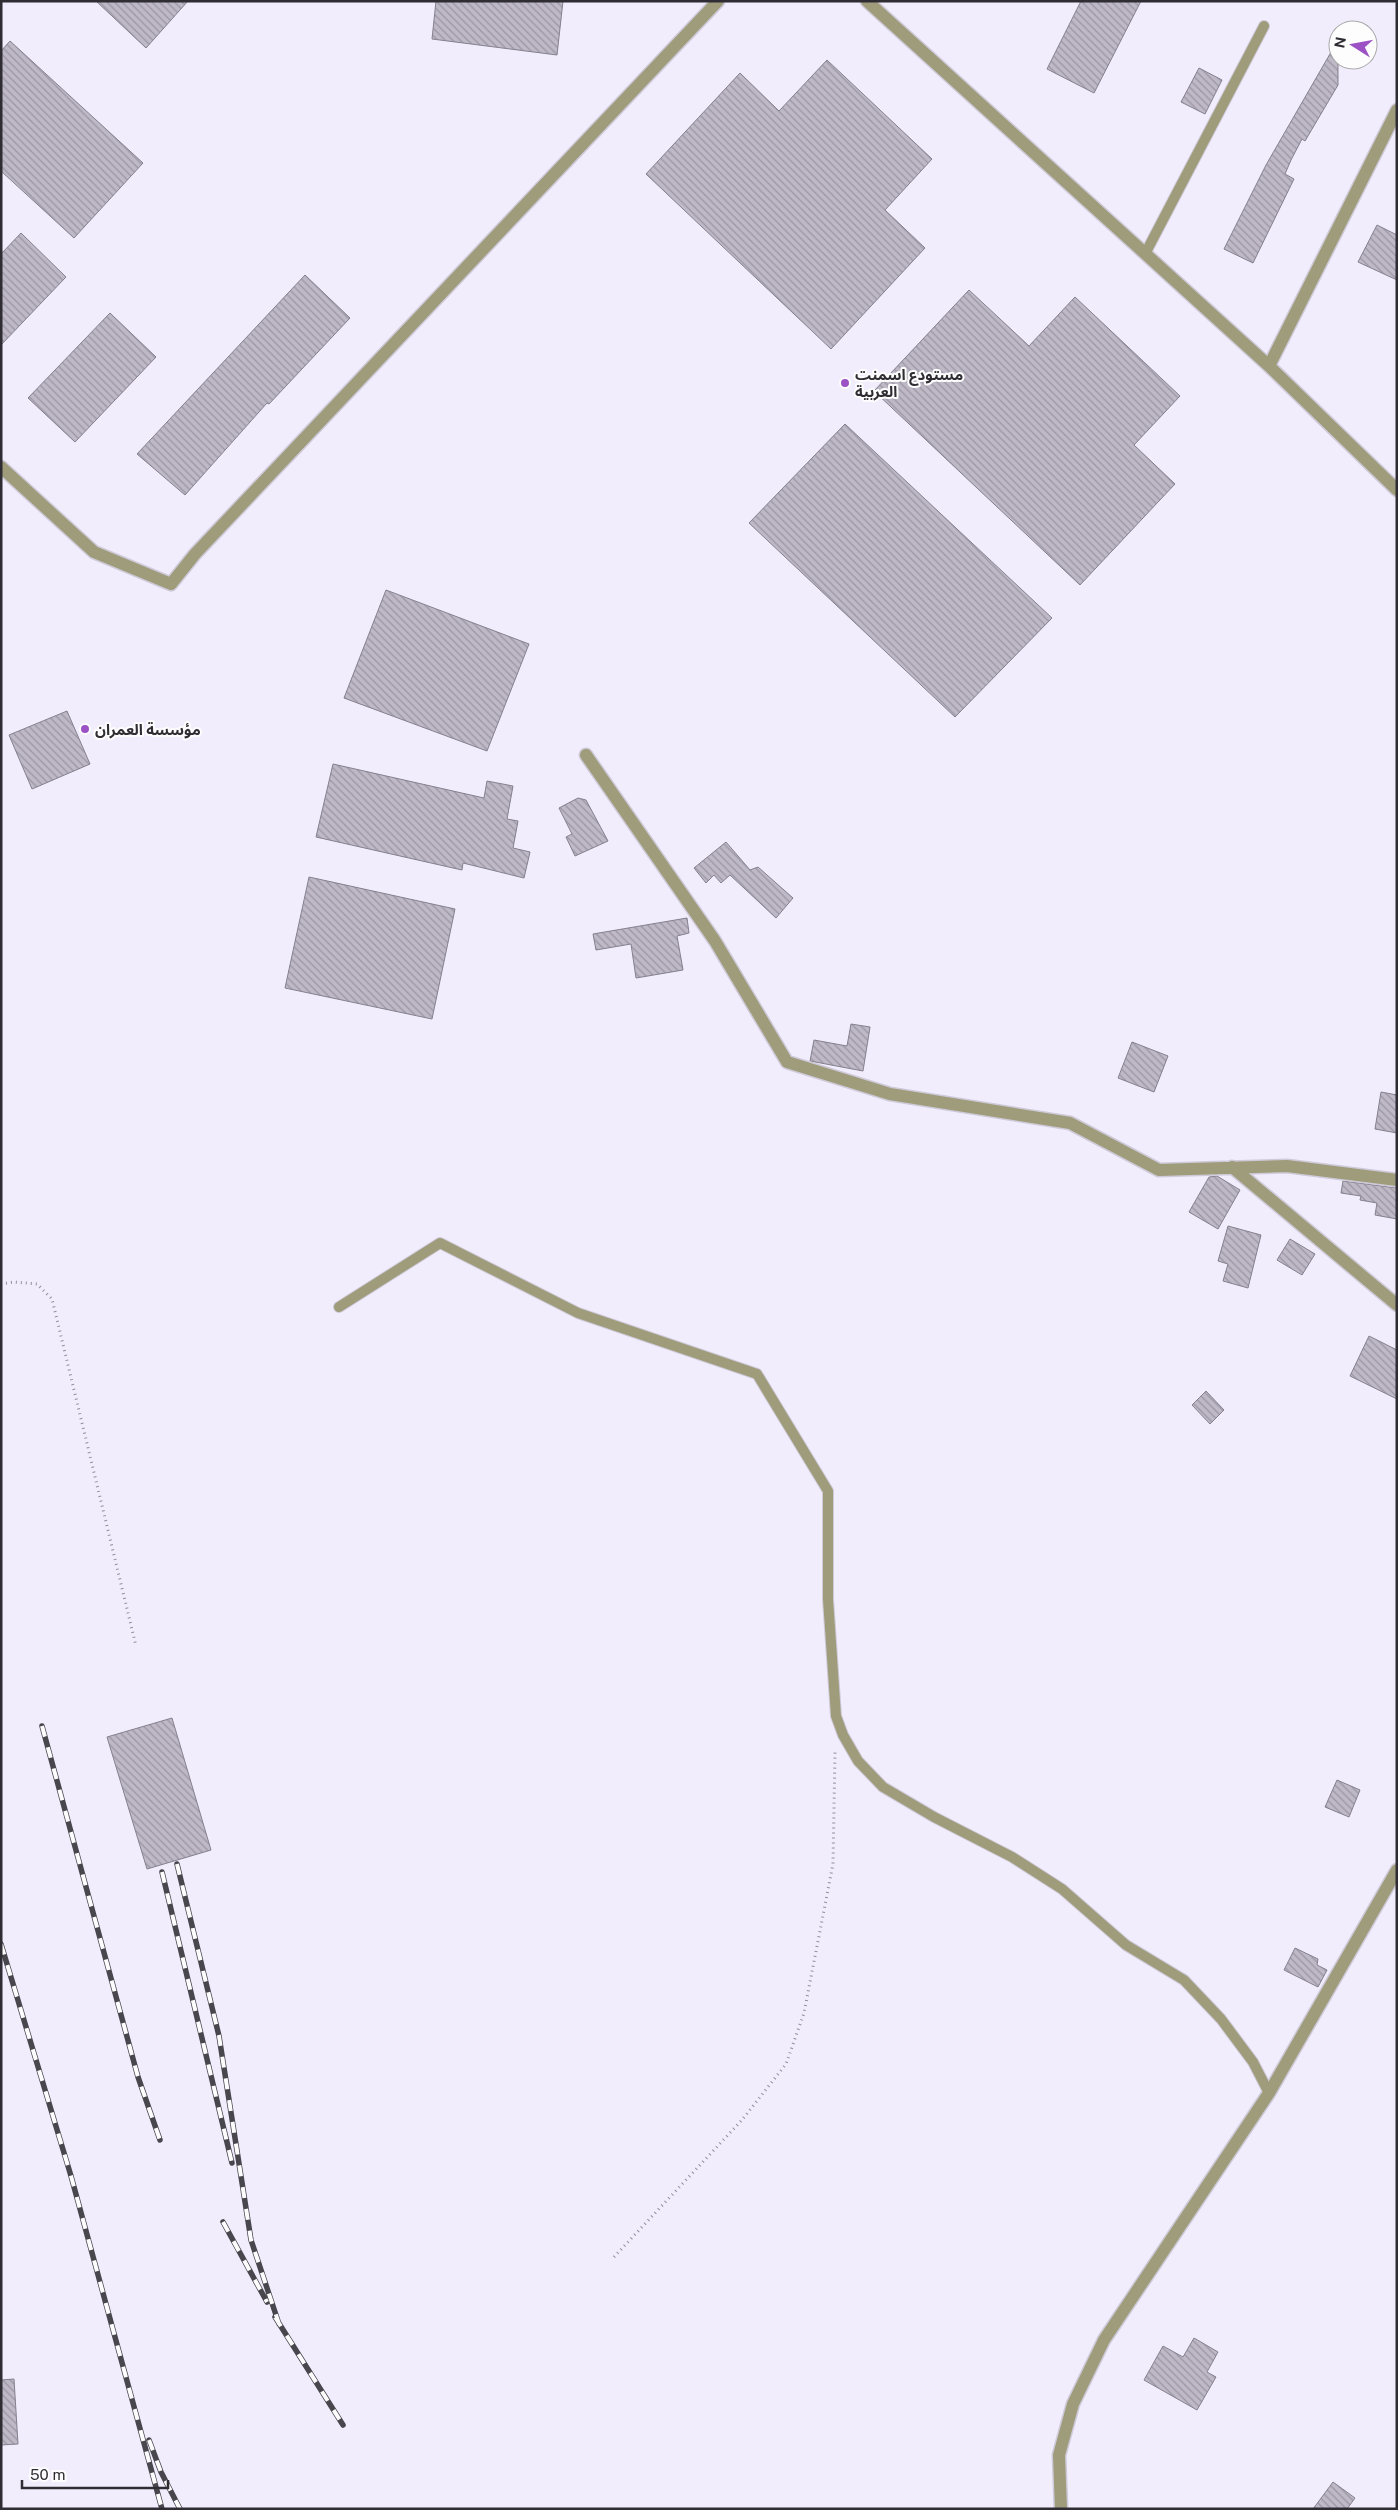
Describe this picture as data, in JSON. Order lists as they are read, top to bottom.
{
  "places": ["مستودع اسمنت العربية", "مؤسسة العمران"],
  "scale_bar": "50 m",
  "north": "left"
}
